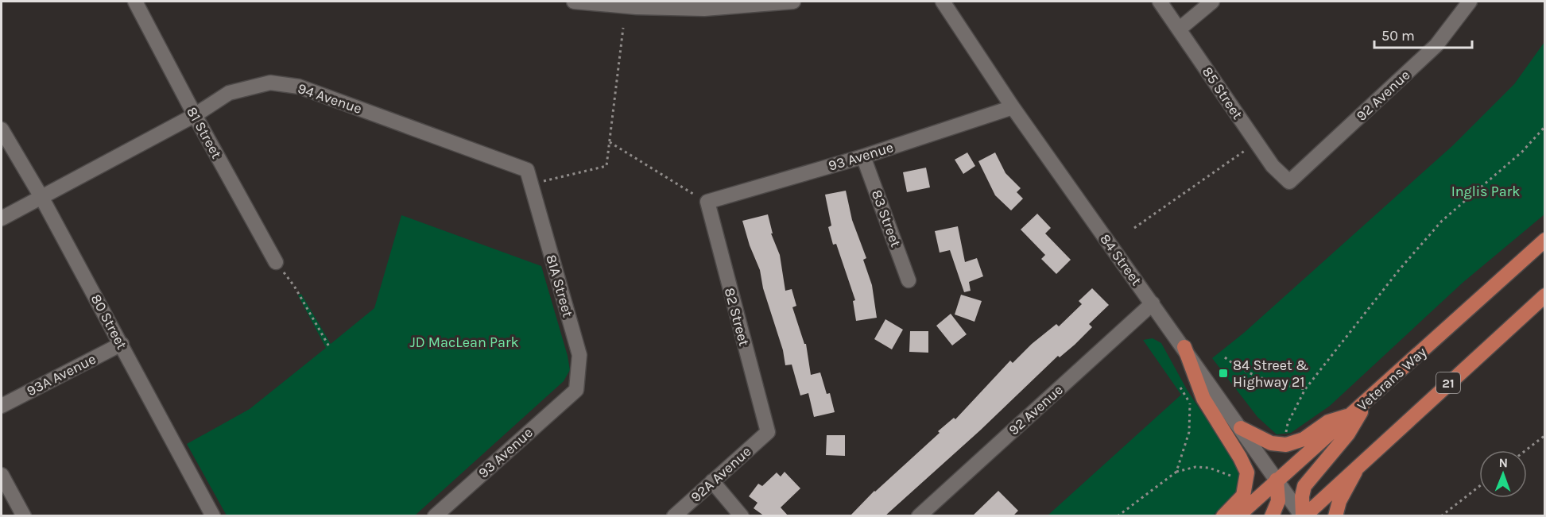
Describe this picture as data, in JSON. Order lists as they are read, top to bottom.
{
  "streets": {
    "main road": ["Veterans Way", "21"],
    "street": [
      "85 Street",
      "92 Avenue",
      "94 Avenue",
      "81 Street",
      "93 Avenue",
      "83 Street",
      "84 Street",
      "81A Street",
      "82 Street",
      "80 Street",
      "93A Avenue",
      "92A Avenue"
    ]
  },
  "crossings": [
    ["85 Street", "92 Avenue"],
    ["92 Avenue", "84 Street"],
    ["94 Avenue", "81 Street"],
    ["94 Avenue", "81A Street"],
    ["94 Avenue", "80 Street"],
    ["93 Avenue", "83 Street"],
    ["93 Avenue", "84 Street"],
    ["93 Avenue", "81A Street"],
    ["93 Avenue", "82 Street"],
    ["84 Street", "Veterans Way"],
    ["84 Street", "21"],
    ["82 Street", "92A Avenue"],
    ["80 Street", "93A Avenue"]
  ],
  "parks": ["Inglis Park", "JD MacLean Park"],
  "places": {
    "transit": ["84 Street & Highway 21"]
  },
  "scale_bar": "50 m",
  "north": "top"
}
